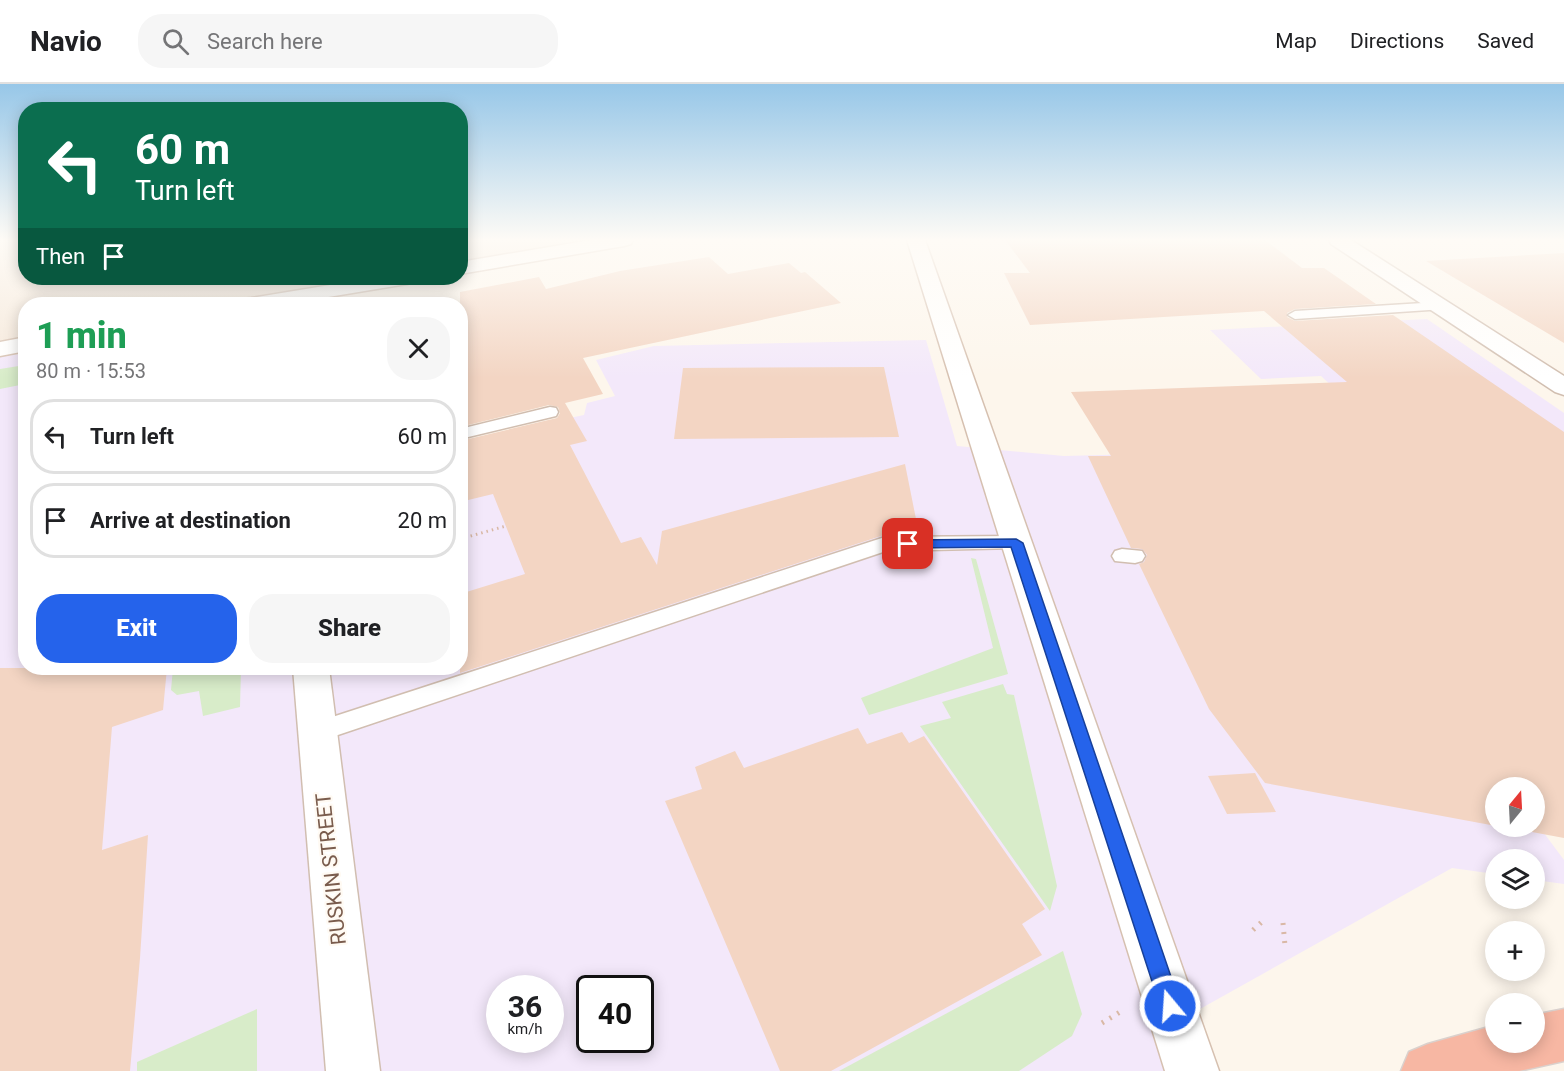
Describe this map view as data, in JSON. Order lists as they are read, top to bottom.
{
  "streets": {
    "street": ["RUSKIN STREET"]
  },
  "north": "top",
  "page": {
    "header": "Navio",
    "search": "Search here",
    "nav": ["Map", "Directions", "Saved"],
    "turn": ["60 m", "Turn left"],
    "then": "Then",
    "heading": ["1 min", "80 m · 15:53"],
    "list": [
      {
        "name": "Turn left",
        "value": "60 m"
      },
      {
        "name": "Arrive at destination",
        "value": "20 m"
      }
    ],
    "buttons": ["Exit", "Share"],
    "map_buttons": ["+", "−"],
    "speed": "36 km/h",
    "limit": "40"
  }
}
